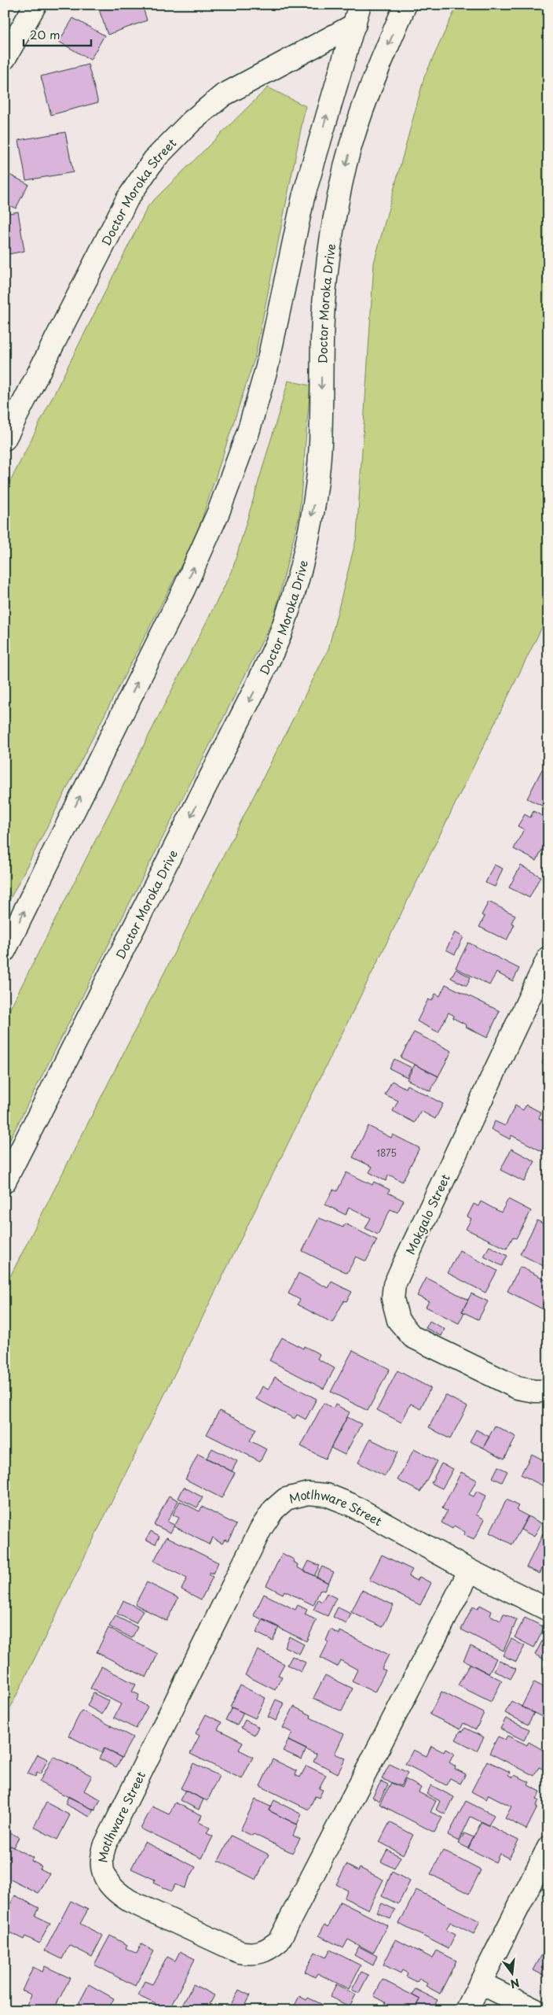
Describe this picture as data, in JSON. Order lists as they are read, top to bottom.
{
  "streets": {
    "street": [
      "Doctor Moroka Street",
      "Doctor Moroka Drive",
      "Mokgalo Street",
      "Motlhware Street"
    ]
  },
  "house_numbers": ["1875"],
  "scale_bar": "20 m",
  "north": "bottom"
}
